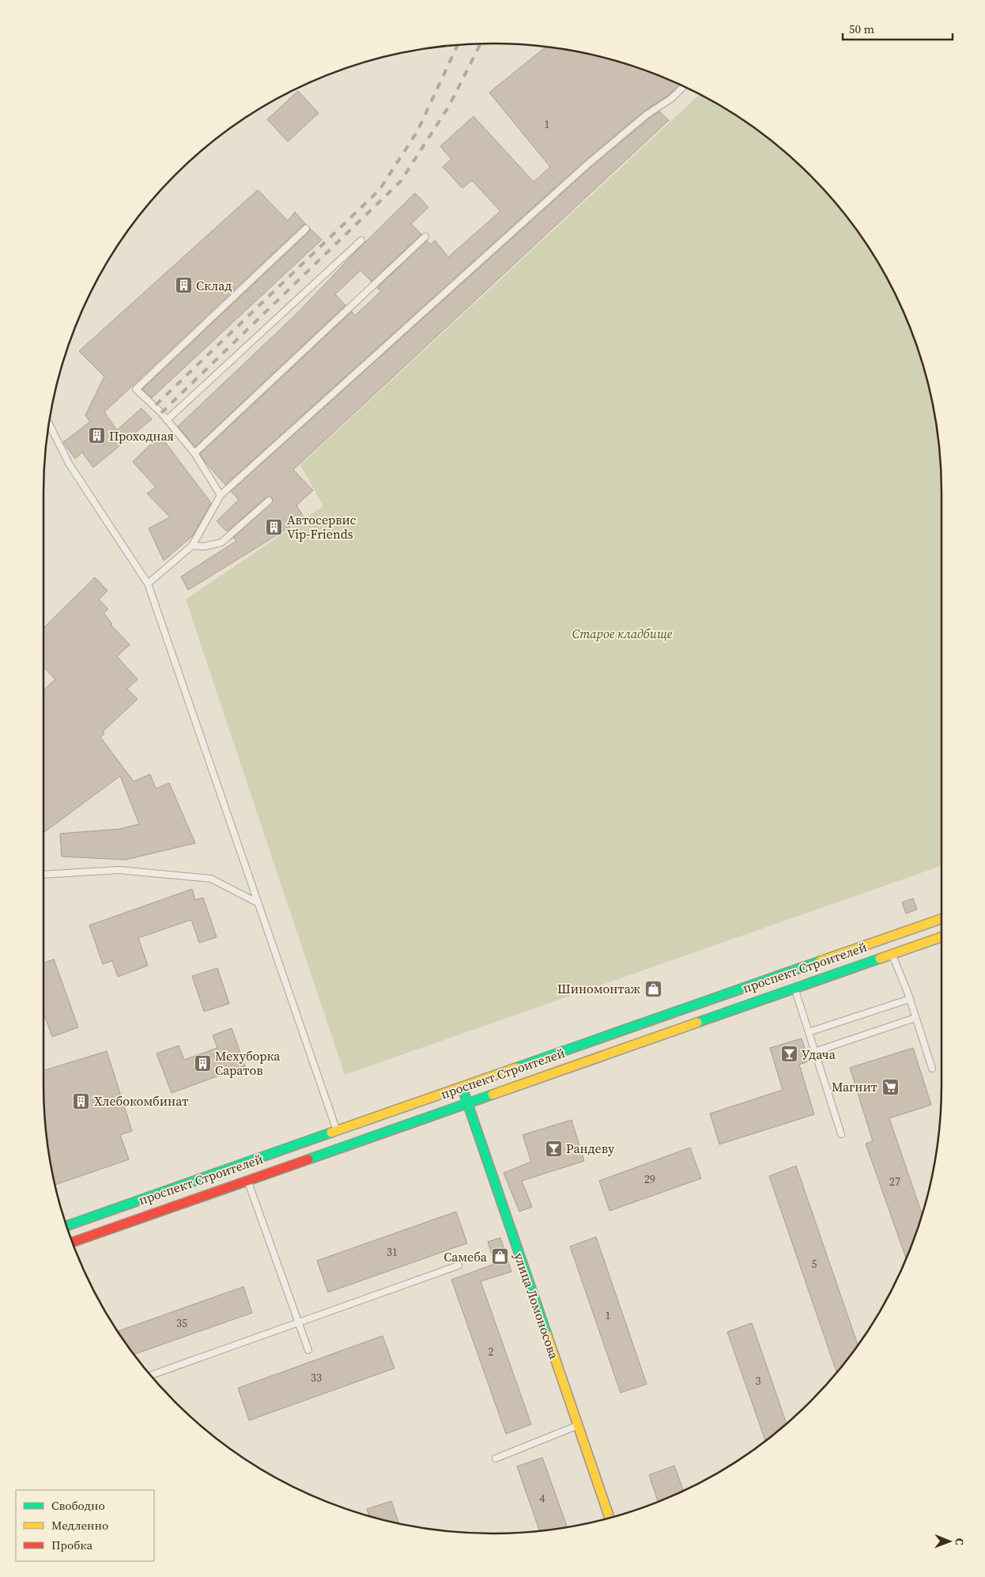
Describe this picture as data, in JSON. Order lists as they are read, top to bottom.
{
  "streets": {
    "main road": ["проспект Строителей", "улица Ломоносова"]
  },
  "crossings": [
    ["проспект Строителей", "улица Ломоносова"]
  ],
  "parks": ["Старое кладбище"],
  "places": {
    "building": [
      "Склад",
      "Проходная",
      "Автосервис Vip-Friends",
      "Мехуборка Саратов",
      "Хлебокомбинат"
    ],
    "shop": ["Шиномонтаж", "Самеба"],
    "bar": ["Удача", "Рандеву"],
    "supermarket": ["Магнит"]
  },
  "house_numbers": [
    "1",
    "29",
    "27",
    "31",
    "5",
    "1",
    "35",
    "2",
    "33",
    "3",
    "4"
  ],
  "legend": ["Свободно", "Медленно", "Пробка"],
  "scale_bar": "50 m",
  "north": "right"
}
